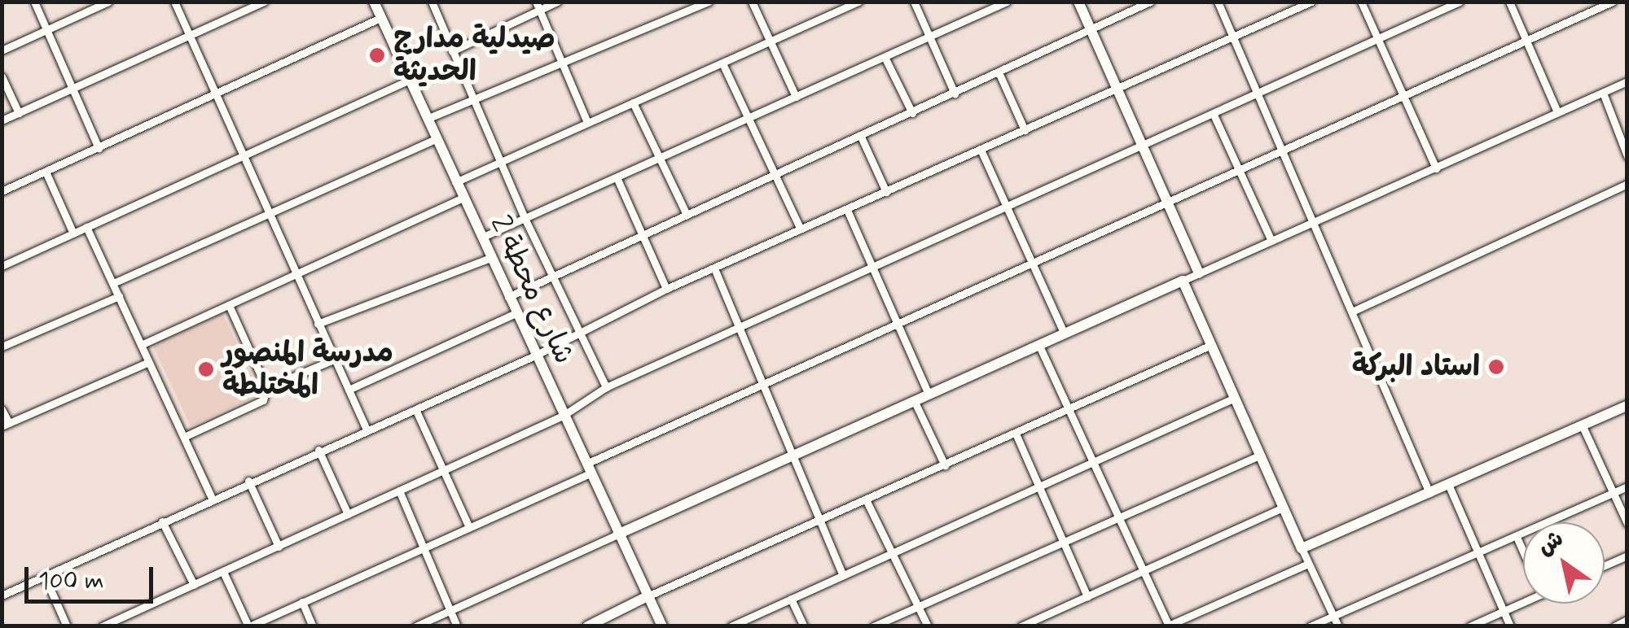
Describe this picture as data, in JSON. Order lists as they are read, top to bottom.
{
  "streets": {
    "street": ["شارع محطة 2"]
  },
  "places": ["صيدلية مدارج الحديثة", "استاد البركة", "مدرسة المنصور المختلطة"],
  "scale_bar": "100 m",
  "north": "top left"
}
